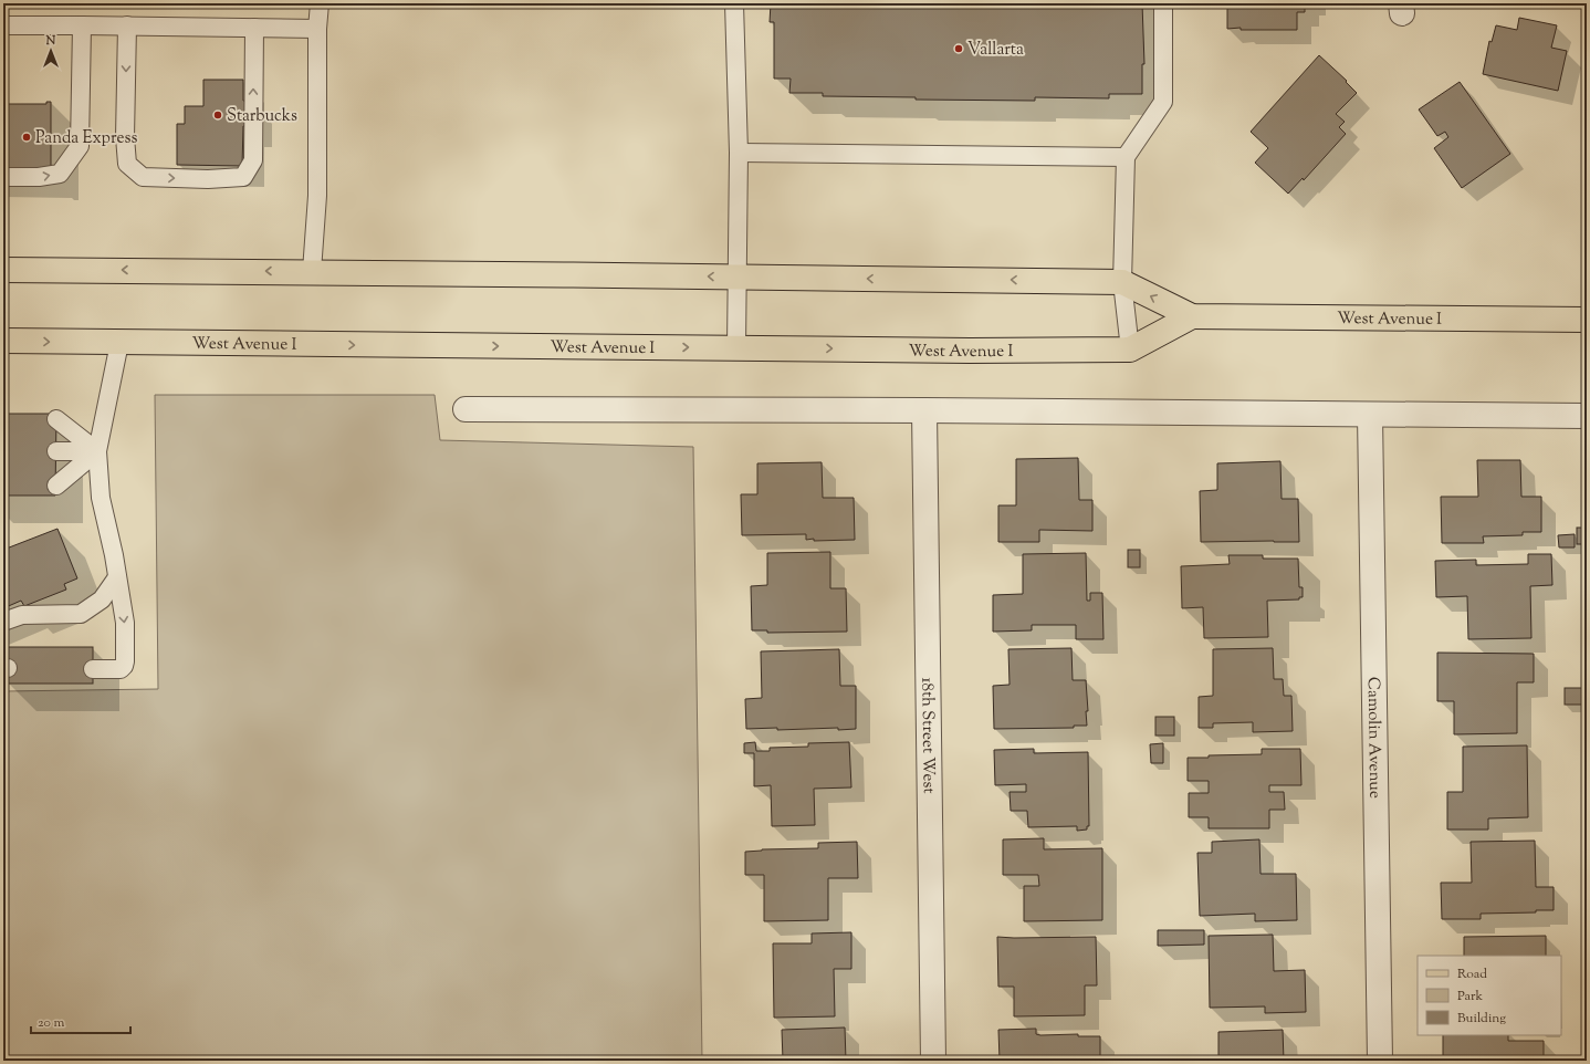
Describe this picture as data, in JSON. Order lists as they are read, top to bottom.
{
  "streets": {
    "main road": ["West Avenue I"],
    "street": ["18th Street West", "Camolin Avenue"]
  },
  "places": ["Vallarta", "Starbucks", "Panda Express"],
  "legend": ["Road", "Park", "Building"],
  "scale_bar": "20 m",
  "north": "top"
}
